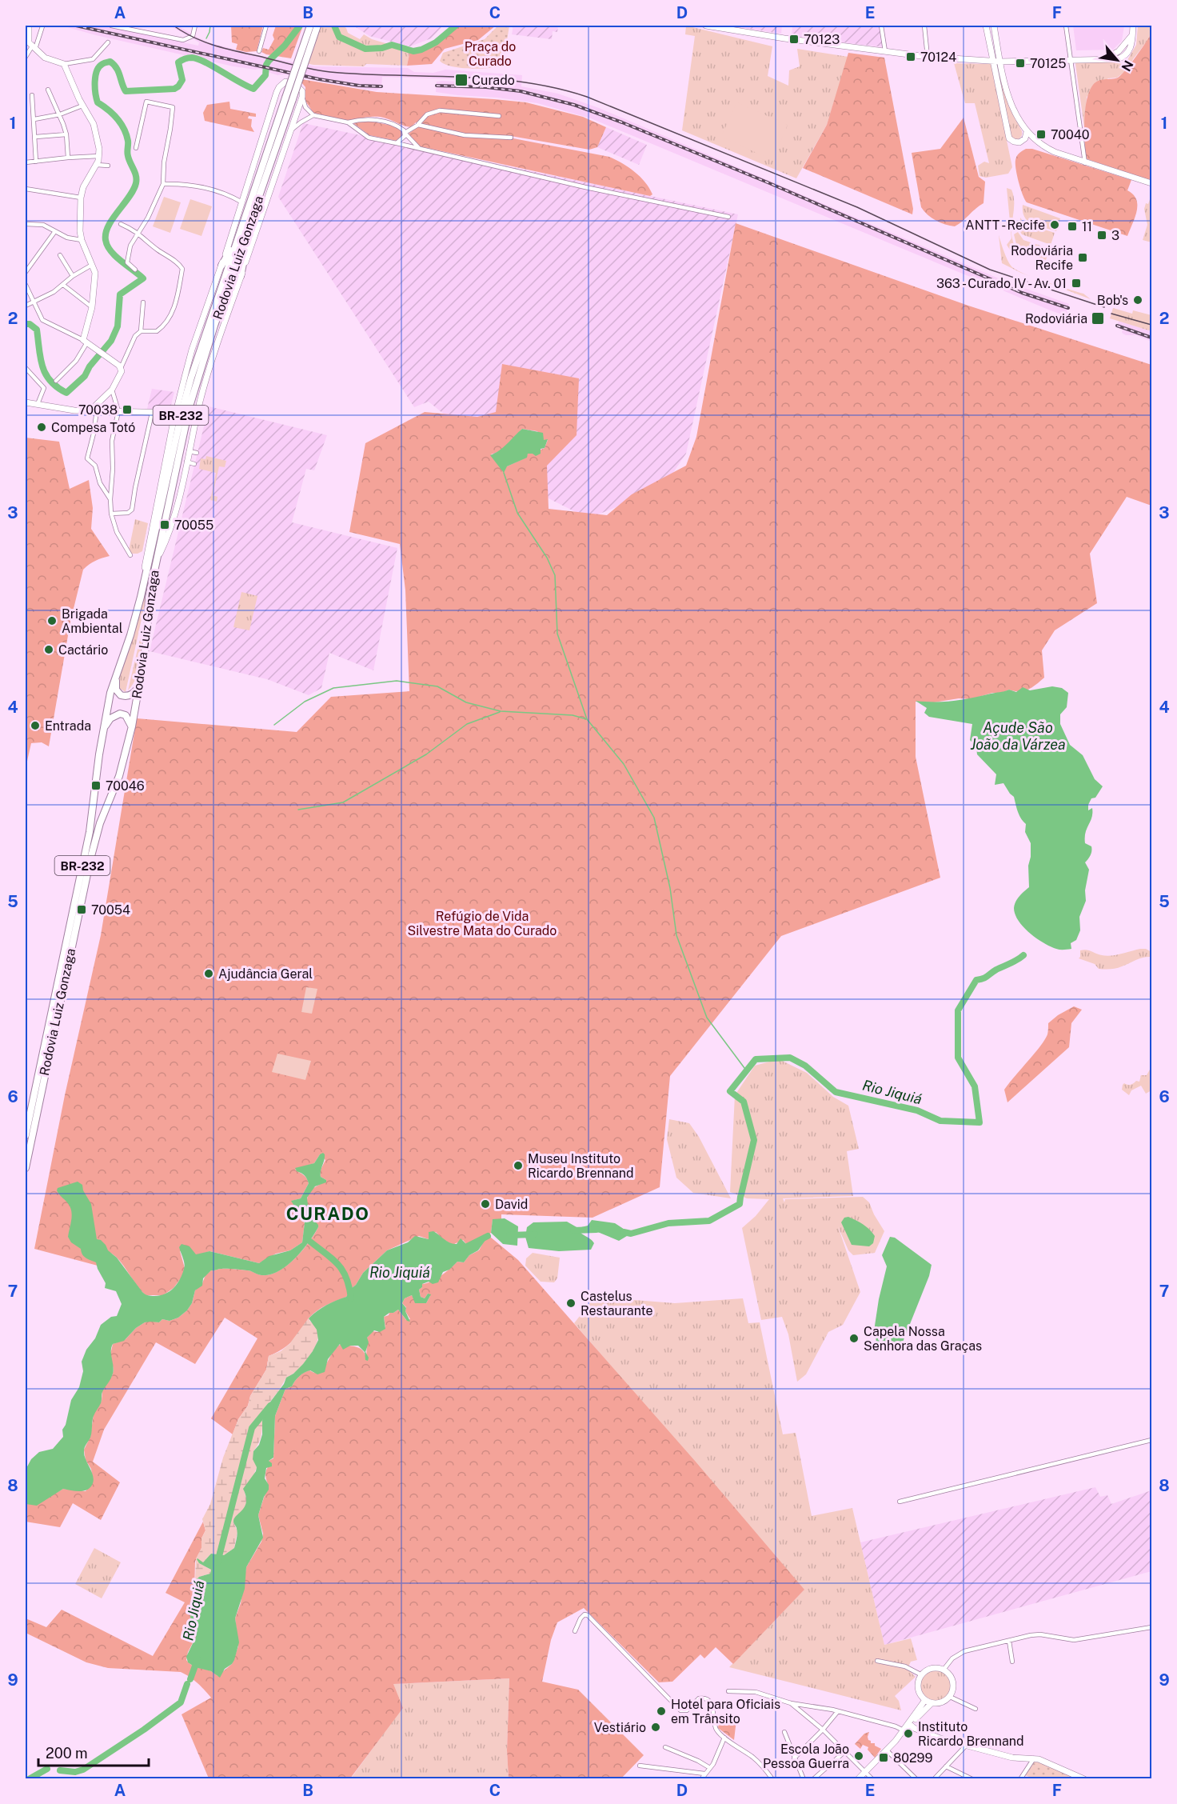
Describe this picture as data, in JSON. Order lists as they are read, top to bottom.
{
  "streets": {
    "highway": ["Rodovia Luiz Gonzaga", "BR-232"]
  },
  "districts": ["CURADO"],
  "water": ["Açude São João da Várzea", "Rio Jiquiá"],
  "parks": ["Praça do Curado", "Refúgio de Vida Silvestre Mata do Curado"],
  "places": {
    "transit": [
      "70123",
      "70124",
      "70125",
      "Curado",
      "70040",
      "11",
      "3",
      "Rodoviária Recife",
      "363 - Curado IV - Av. 01",
      "Rodoviária",
      "70038",
      "70055",
      "70046",
      "70054",
      "80299"
    ],
    "other": [
      "ANTT - Recife",
      "Bob's",
      "Compesa Totó",
      "Brigada Ambiental",
      "Cactário",
      "Entrada",
      "Ajudância Geral",
      "Museu Instituto Ricardo Brennand",
      "David",
      "Castelus Restaurante",
      "Capela Nossa Senhora das Graças",
      "Hotel para Oficiais em Trânsito",
      "Vestiário",
      "Instituto Ricardo Brennand",
      "Escola João Pessoa Guerra"
    ]
  },
  "scale_bar": "200 m",
  "north": "bottom right",
  "grid": {
    "columns": [
      "A",
      "B",
      "C",
      "D",
      "E",
      "F"
    ],
    "rows": [
      "1",
      "2",
      "3",
      "4",
      "5",
      "6",
      "7",
      "8",
      "9"
    ]
  }
}
